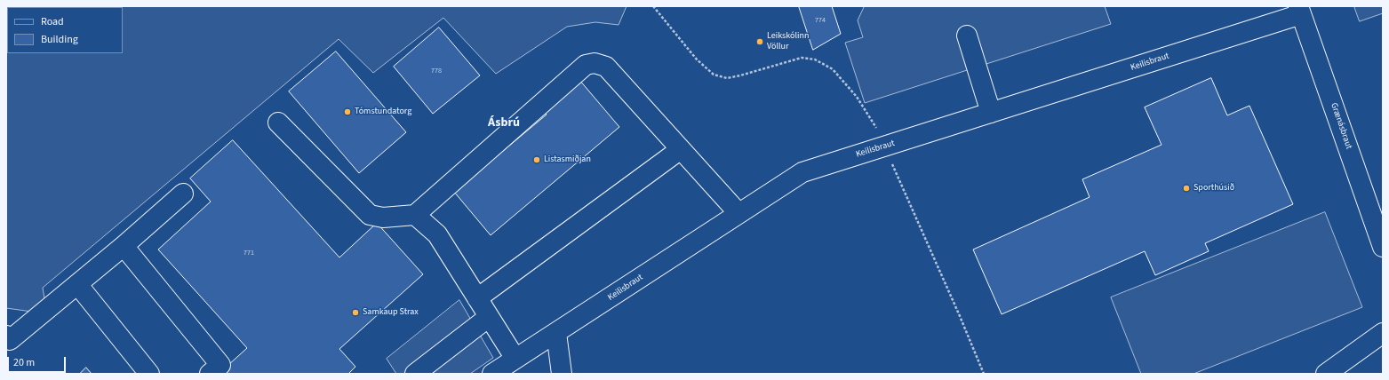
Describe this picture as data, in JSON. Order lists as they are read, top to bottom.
{
  "streets": {
    "street": ["Keilisbraut", "Grænásbraut"]
  },
  "crossings": [
    ["Keilisbraut", "Grænásbraut"]
  ],
  "districts": ["Ásbrú"],
  "places": [
    "Leikskólinn Völlur",
    "Tómstundatorg",
    "Listasmiðjan",
    "Sporthúsið",
    "Samkaup Strax"
  ],
  "house_numbers": ["774", "778", "771"],
  "legend": ["Road", "Building"],
  "scale_bar": "20 m"
}
